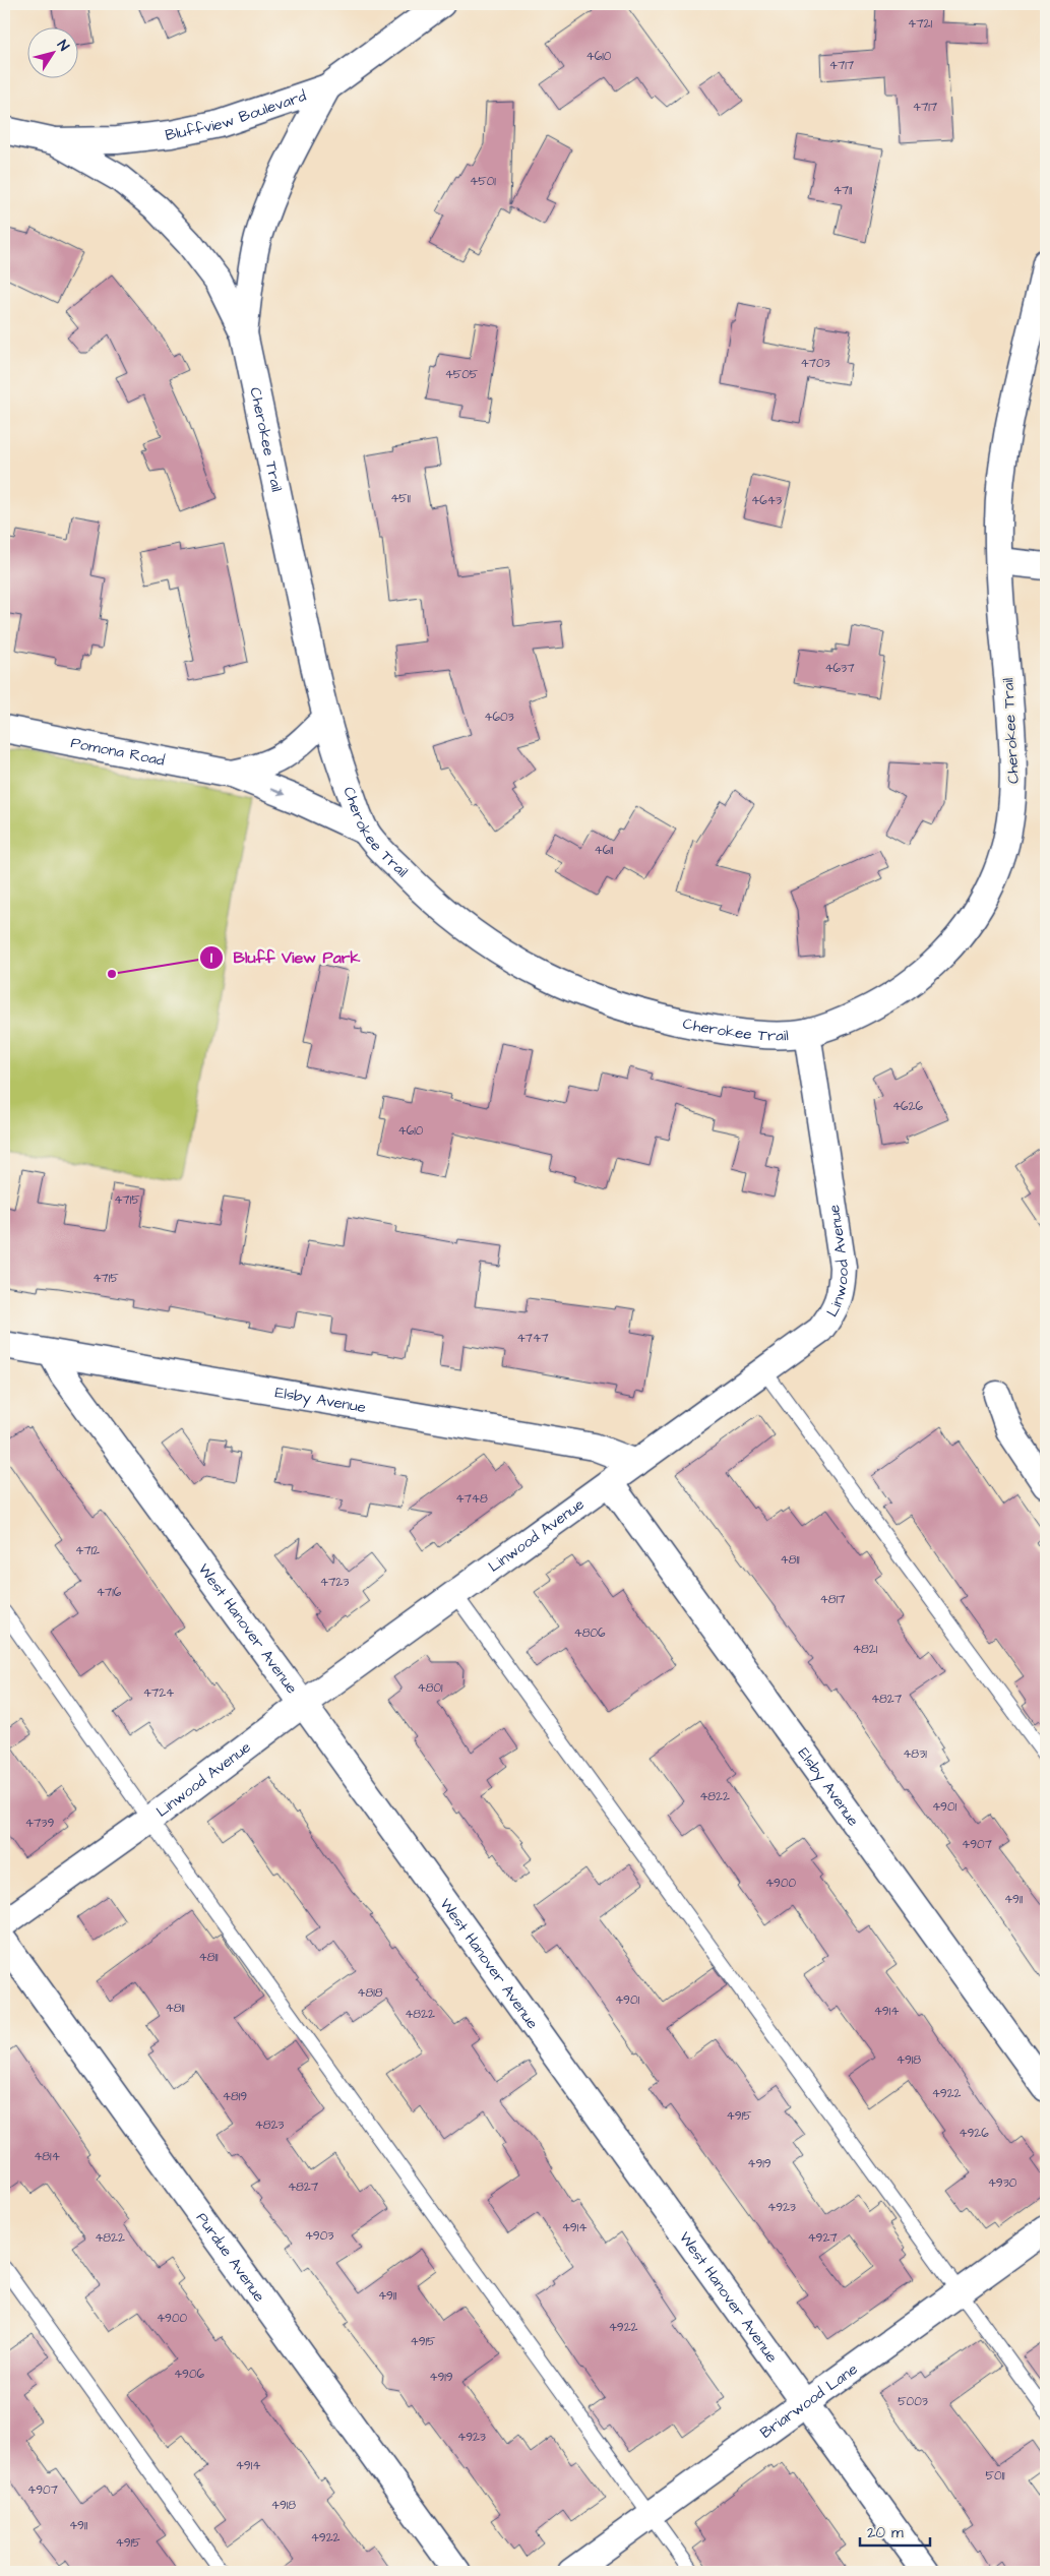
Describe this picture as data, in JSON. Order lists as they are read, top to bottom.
{
  "streets": {
    "street": [
      "Bluffview Boulevard",
      "Cherokee Trail",
      "Pomona Road",
      "Linwood Avenue",
      "Elsby Avenue",
      "West Hanover Avenue",
      "Purdue Avenue",
      "Briarwood Lane"
    ]
  },
  "crossings": [
    ["Bluffview Boulevard", "Cherokee Trail"],
    ["Cherokee Trail", "Pomona Road"],
    ["Cherokee Trail", "Linwood Avenue"],
    ["Linwood Avenue", "Elsby Avenue"],
    ["Linwood Avenue", "West Hanover Avenue"],
    ["Elsby Avenue", "West Hanover Avenue"],
    ["West Hanover Avenue", "Briarwood Lane"]
  ],
  "places": ["Bluff View Park"],
  "house_numbers": [
    "4721",
    "4610",
    "4717",
    "4717",
    "4501",
    "4711",
    "4703",
    "4505",
    "4511",
    "4643",
    "4637",
    "4603",
    "4611",
    "4626",
    "4610",
    "4715",
    "4715",
    "4747",
    "4748",
    "4712",
    "4811",
    "4723",
    "4716",
    "4817",
    "4806",
    "4821",
    "4801",
    "4724",
    "4827",
    "4831",
    "4822",
    "4901",
    "4739",
    "4907",
    "4900",
    "4911",
    "4811",
    "4818",
    "4901",
    "4811",
    "4914",
    "4822",
    "4918",
    "4922",
    "4819",
    "4915",
    "4823",
    "4926",
    "4814",
    "4919",
    "4930",
    "4827",
    "4923",
    "4914",
    "4903",
    "4822",
    "4927",
    "4911",
    "4900",
    "4922",
    "4915",
    "4906",
    "4919",
    "5003",
    "4923",
    "4914",
    "5011",
    "4907",
    "4918",
    "4911",
    "4922",
    "4915"
  ],
  "scale_bar": "20 m",
  "north": "top right"
}
